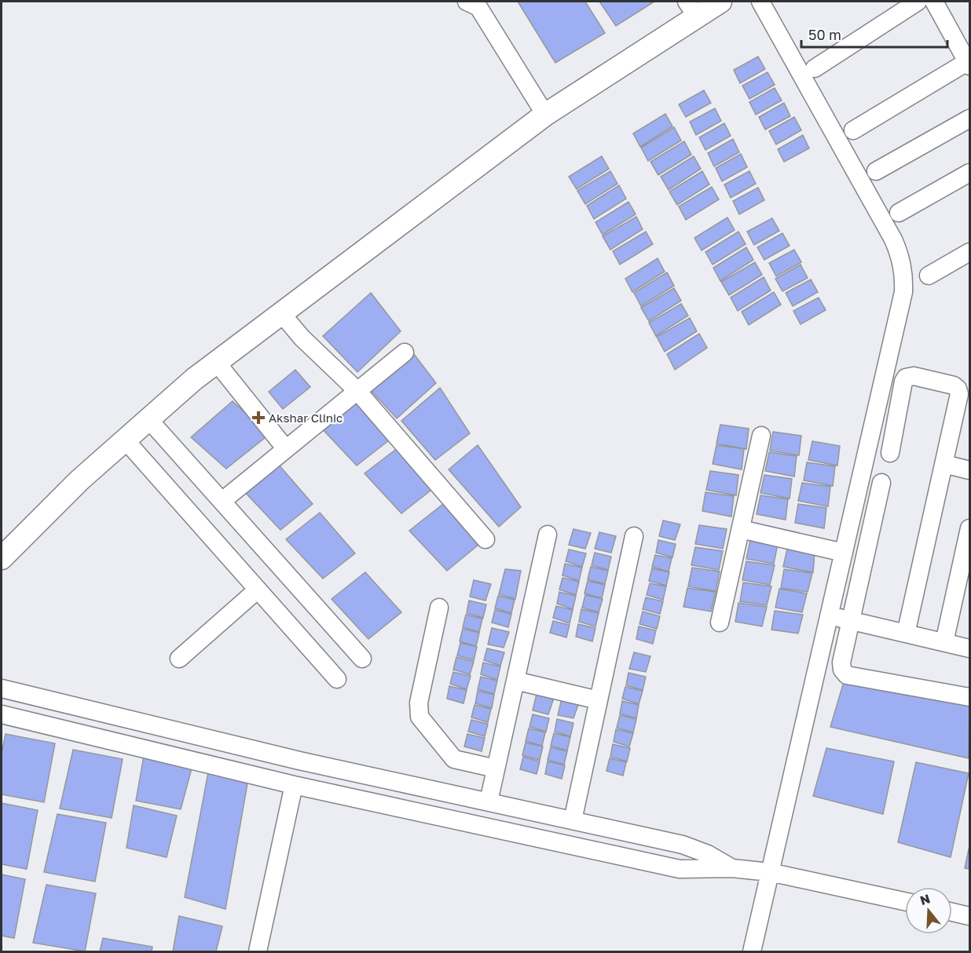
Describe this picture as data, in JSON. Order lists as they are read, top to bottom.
{
  "places": {
    "health": ["Akshar Clinic"]
  },
  "scale_bar": "50 m",
  "north": "top"
}
